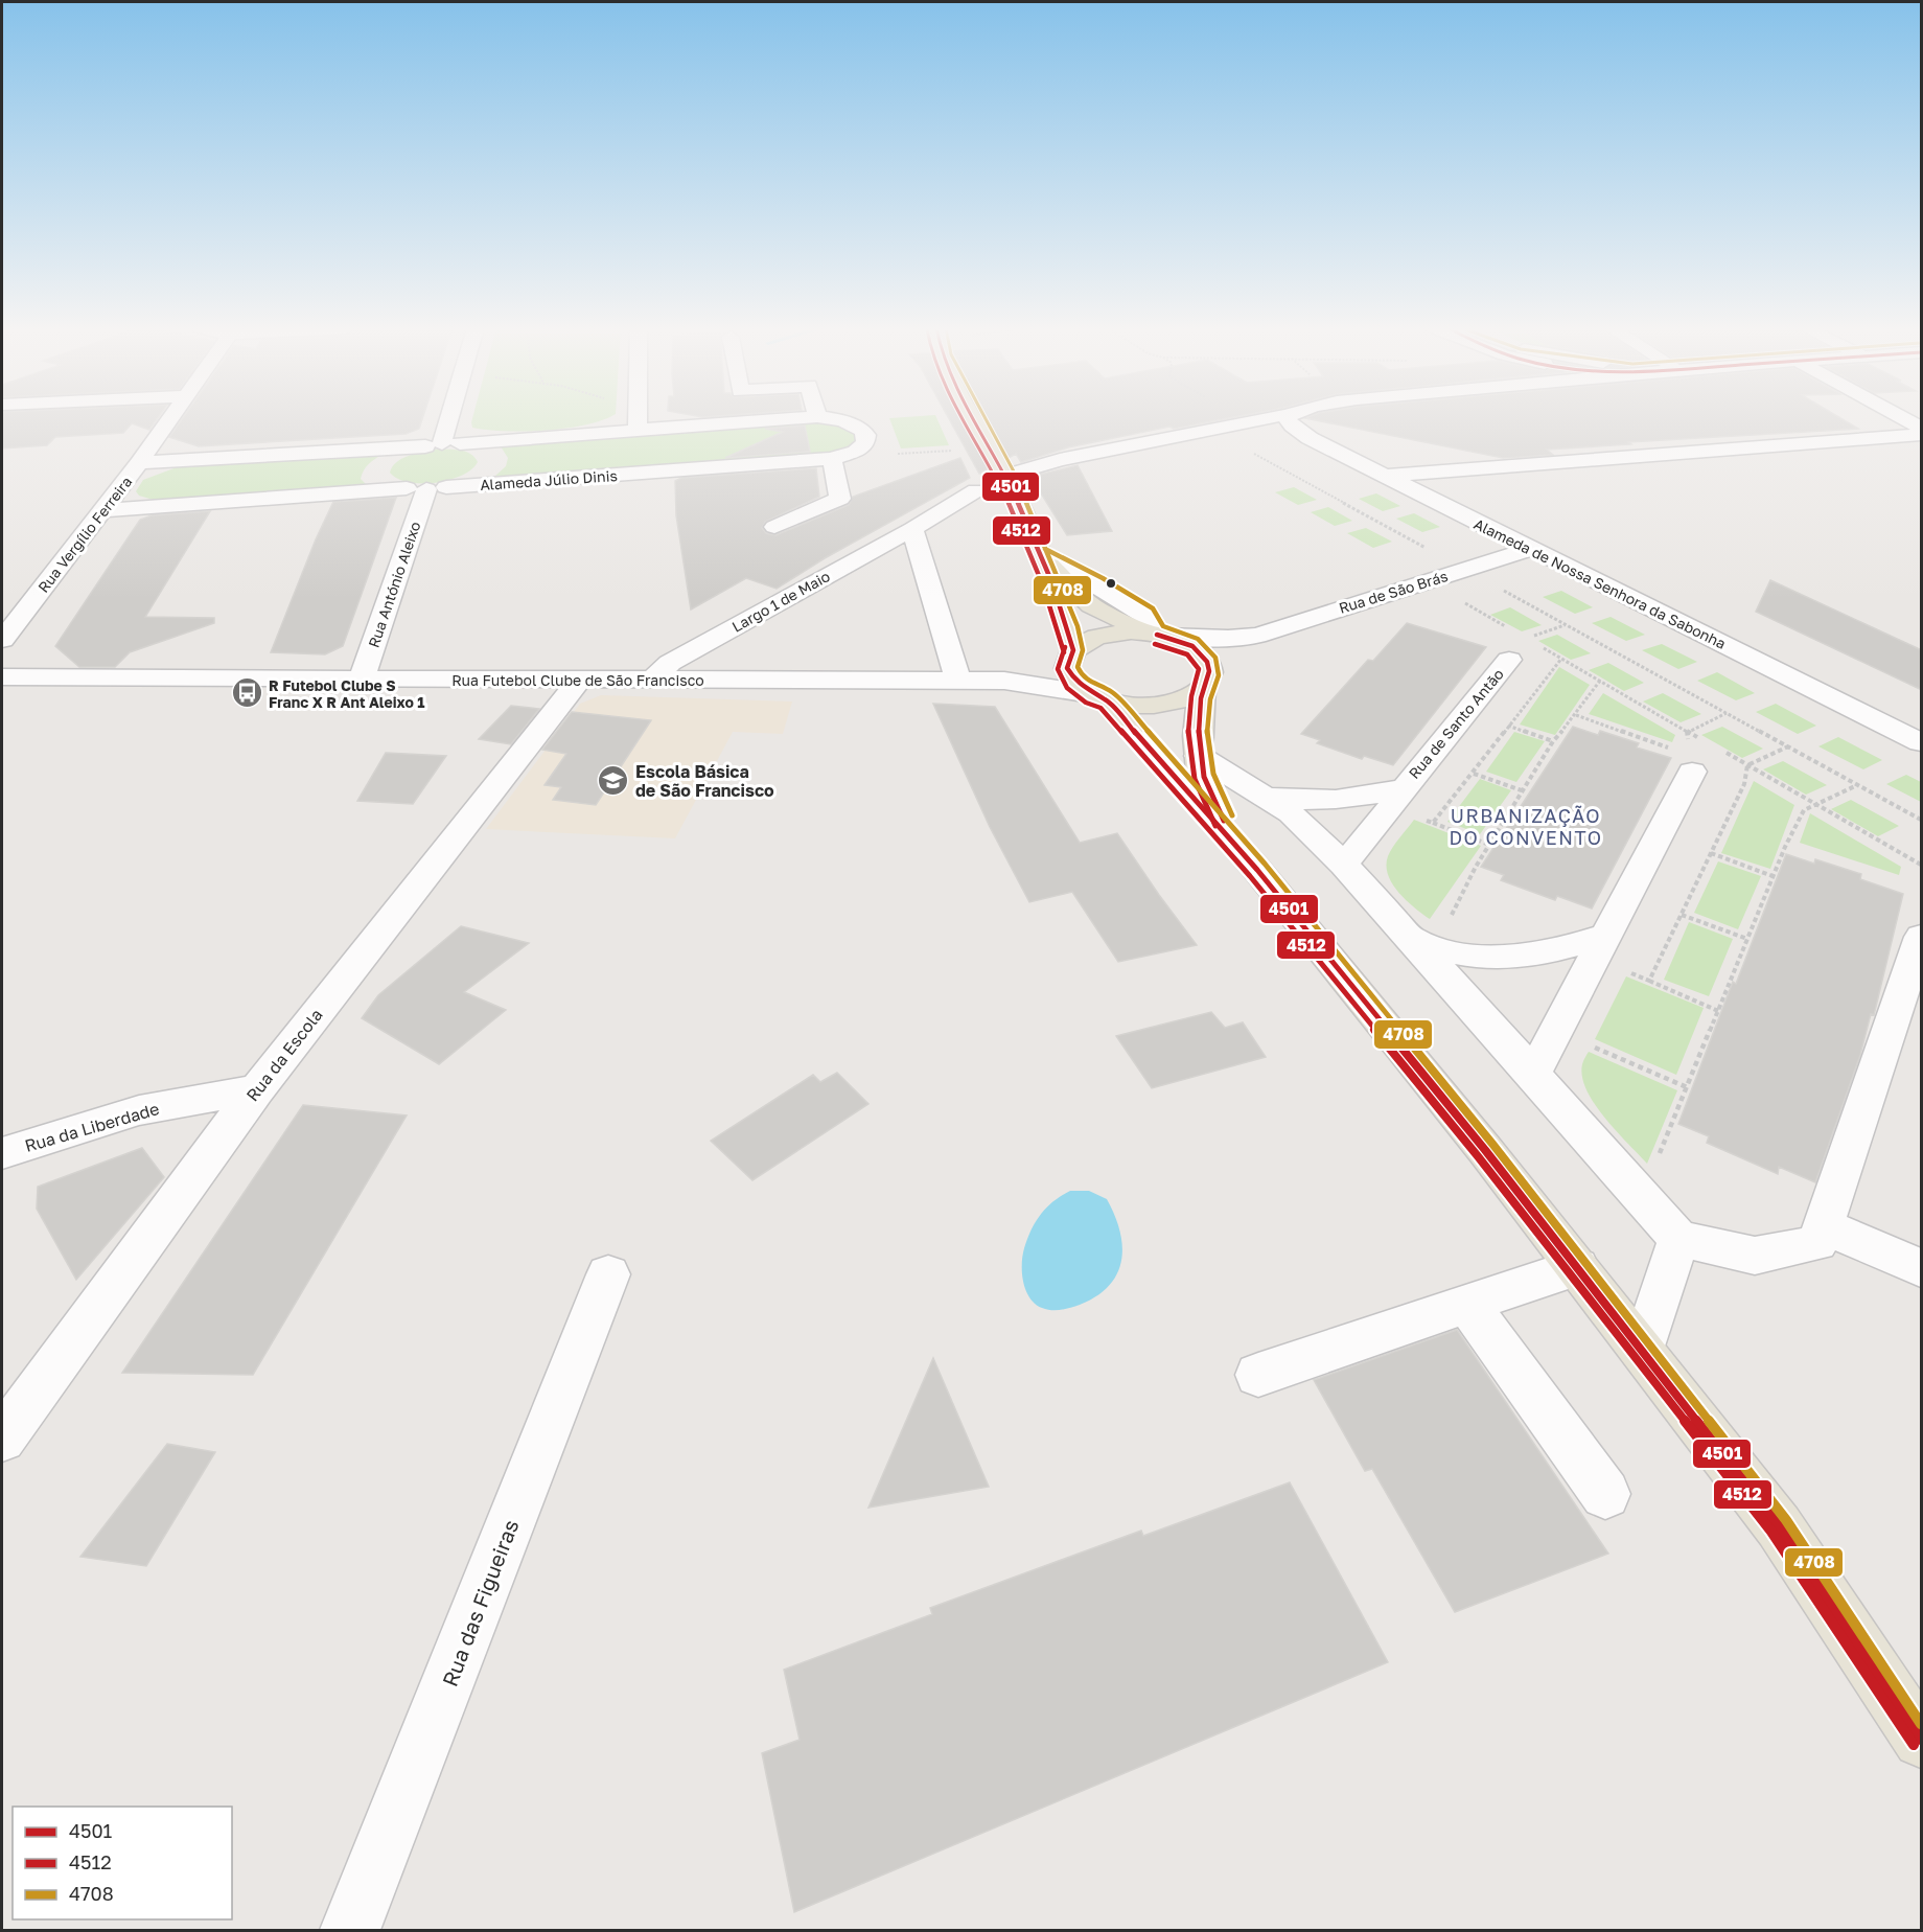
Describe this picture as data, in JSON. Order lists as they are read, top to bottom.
{
  "streets": {
    "street": [
      "Alameda Júlio Dinis",
      "Rua Vergílio Ferreira",
      "Alameda de Nossa Senhora da Sabonha",
      "Rua António Aleixo",
      "Rua de São Brás",
      "Largo 1 de Maio",
      "Rua Futebol Clube de São Francisco",
      "Rua de Santo Antão",
      "Rua da Escola",
      "Rua da Liberdade",
      "Rua das Figueiras"
    ]
  },
  "crossings": [
    ["Alameda Júlio Dinis", "Rua Vergílio Ferreira"],
    ["Alameda Júlio Dinis", "Rua António Aleixo"],
    ["Alameda de Nossa Senhora da Sabonha", "Rua de São Brás"],
    ["Rua António Aleixo", "Rua Futebol Clube de São Francisco"],
    ["Largo 1 de Maio", "Rua Futebol Clube de São Francisco"],
    ["Rua Futebol Clube de São Francisco", "Rua da Escola"],
    ["Rua da Escola", "Rua da Liberdade"]
  ],
  "districts": ["URBANIZAÇÃO DO CONVENTO"],
  "places": {
    "bus stop": ["R Futebol Clube S Franc X R Ant Aleixo 1"],
    "school or university": ["Escola Básica de São Francisco"]
  },
  "lines": ["transit line 4501", "transit line 4512", "transit line 4708"],
  "legend": ["4501", "4512", "4708"]
}
